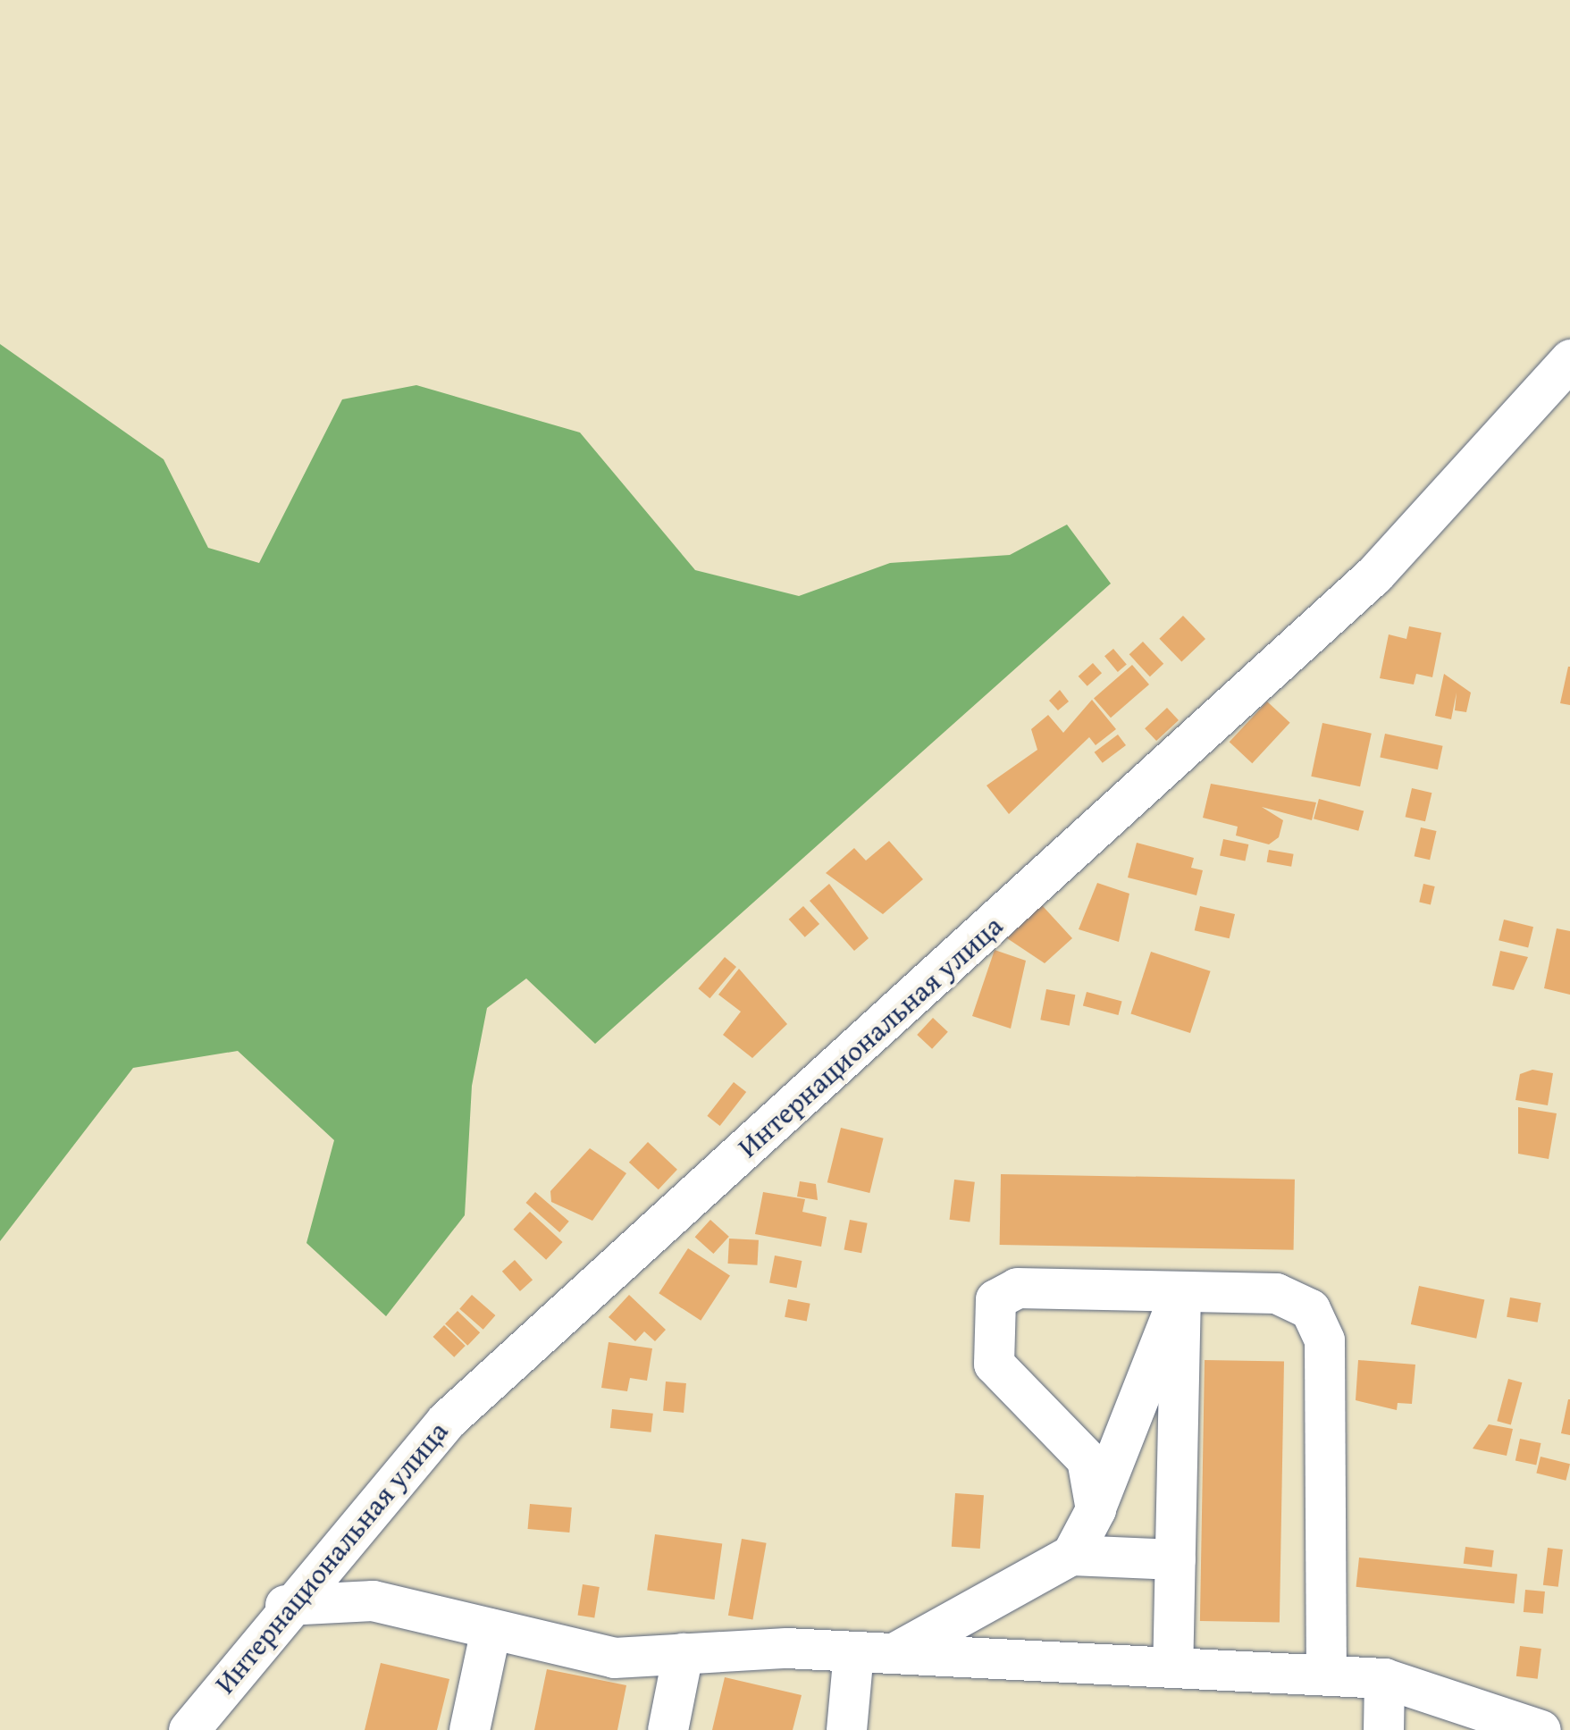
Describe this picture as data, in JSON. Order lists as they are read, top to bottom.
{
  "streets": {
    "street": ["Интернациональная улица"]
  }
}
